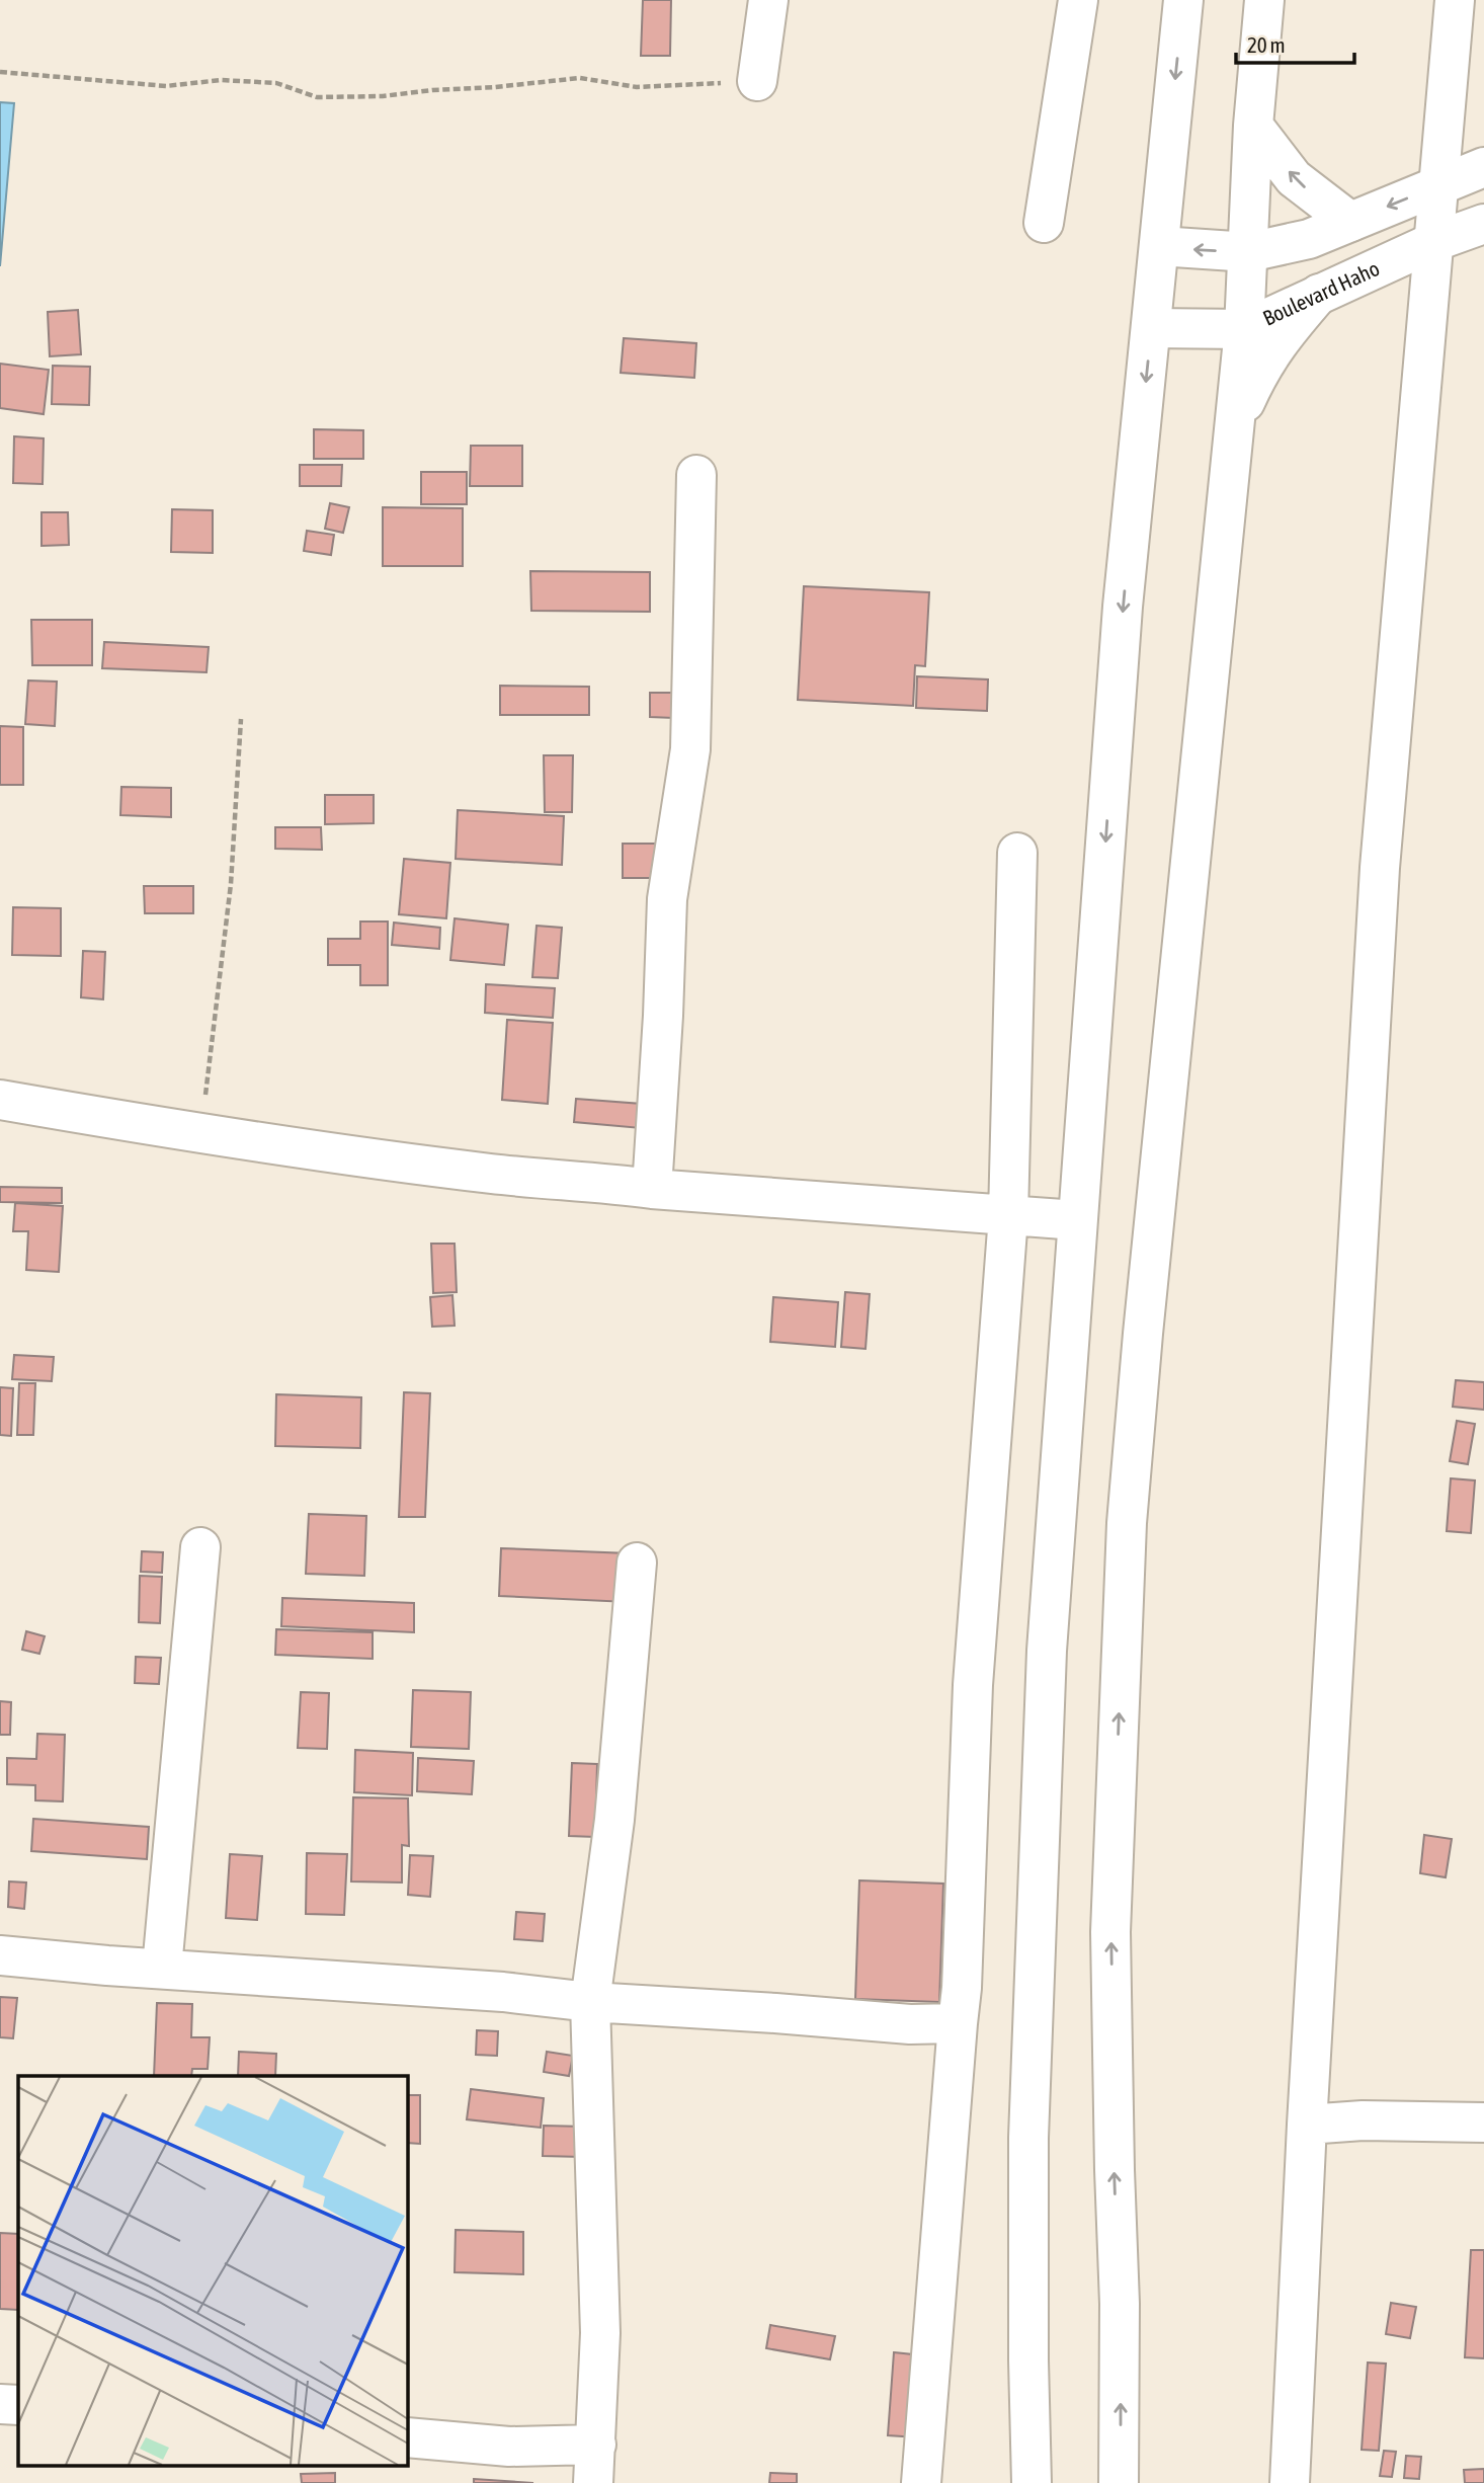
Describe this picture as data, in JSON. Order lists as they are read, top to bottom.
{
  "streets": {
    "street": ["Boulevard Haho"]
  },
  "scale_bar": "20 m"
}
